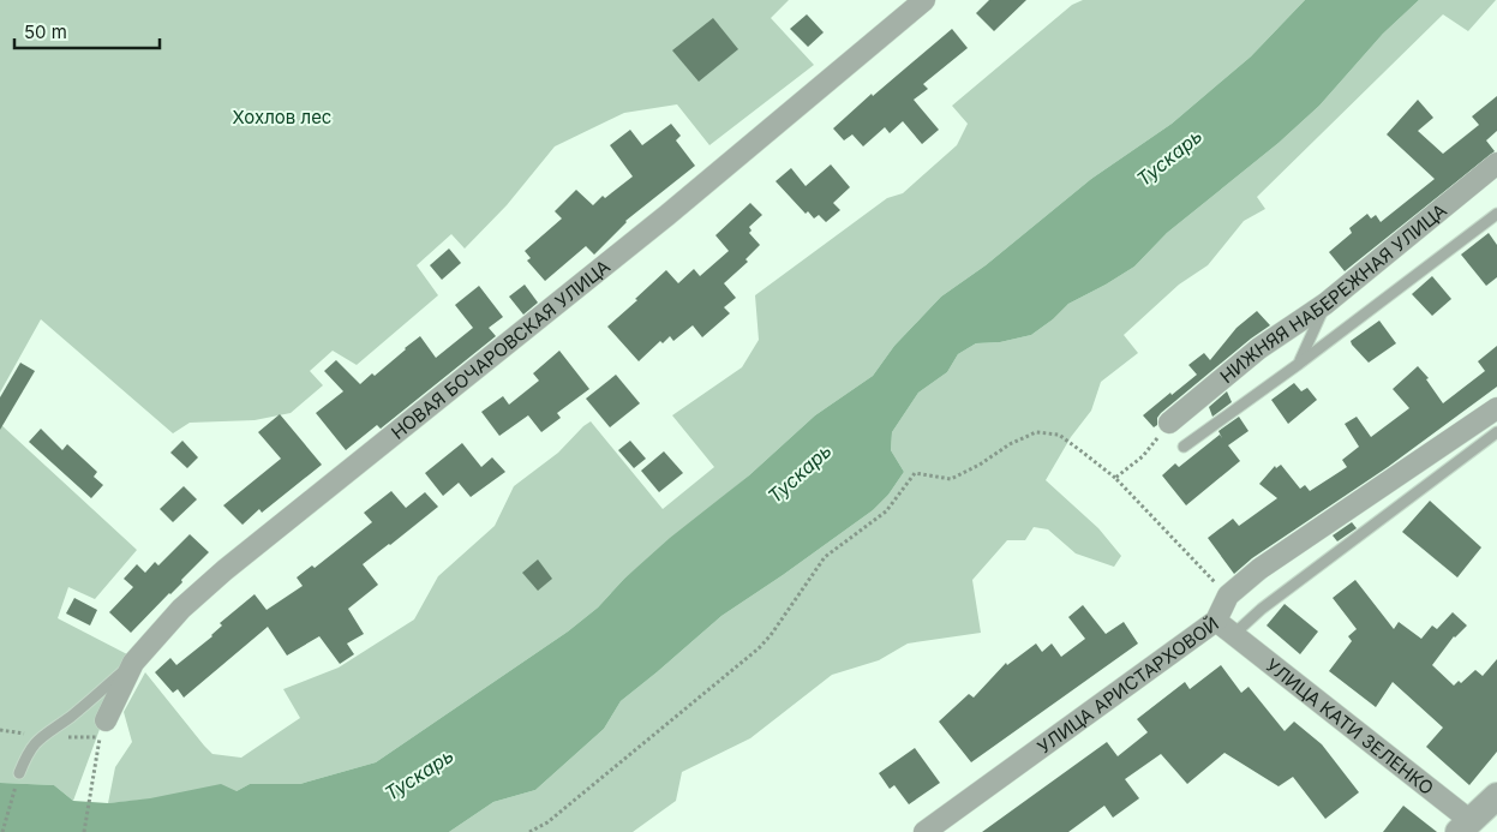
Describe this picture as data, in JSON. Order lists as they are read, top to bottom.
{
  "streets": {
    "street": [
      "НИЖНЯЯ НАБЕРЕЖНАЯ УЛИЦА",
      "НОВАЯ БОЧАРОВСКАЯ УЛИЦА",
      "УЛИЦА АРИСТАРХОВОЙ",
      "УЛИЦА КАТИ ЗЕЛЕНКО"
    ]
  },
  "crossings": [
    ["УЛИЦА АРИСТАРХОВОЙ", "УЛИЦА КАТИ ЗЕЛЕНКО"]
  ],
  "water": ["Тускарь"],
  "parks": ["Хохлов лес"],
  "scale_bar": "50 m"
}
